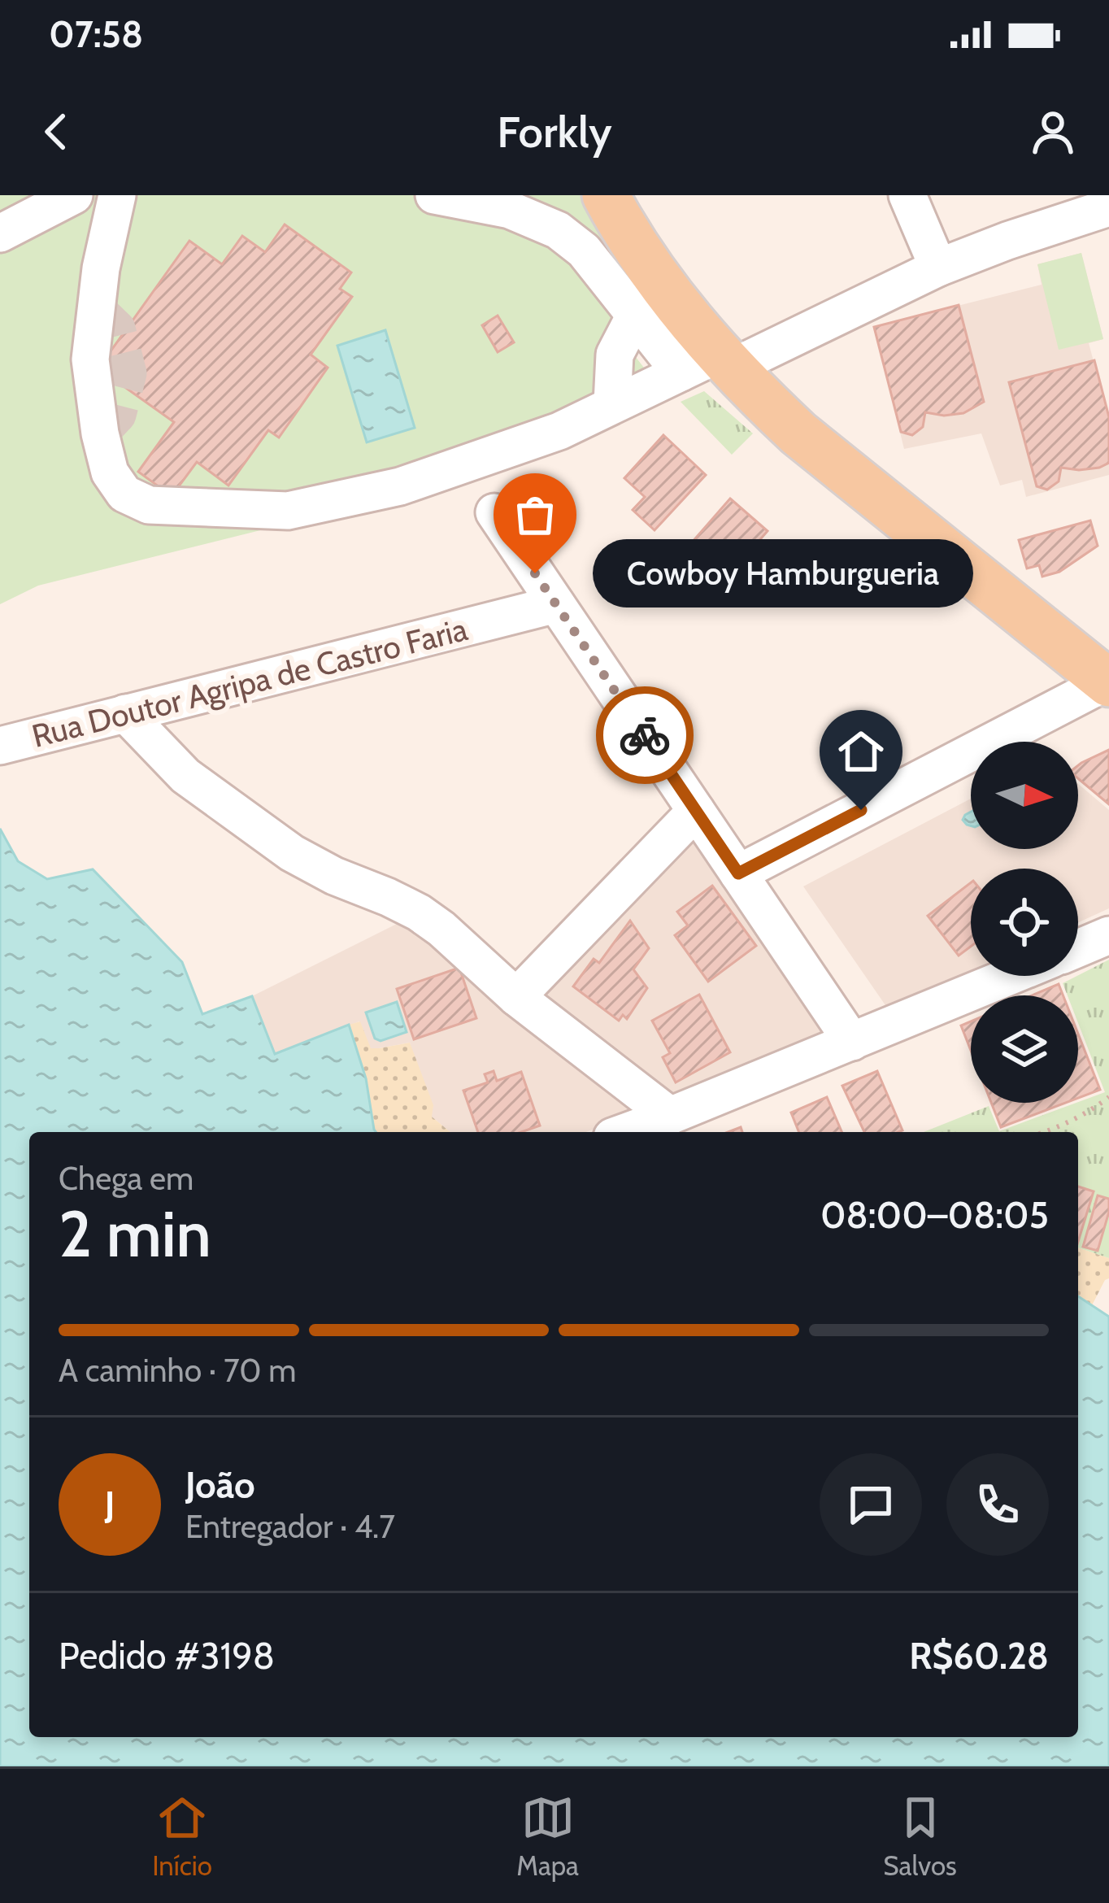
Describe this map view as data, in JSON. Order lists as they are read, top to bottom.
{
  "streets": {
    "street": ["Rua Doutor Agripa de Castro Faria"]
  },
  "places": ["Cowboy Hamburgueria"],
  "north": "right",
  "page": {
    "status": "07:58",
    "header": "Forkly",
    "bubble": "Cowboy Hamburgueria",
    "heading": ["2 min", "Chega em", "08:00–08:05"],
    "panel": [
      "João",
      "Entregador · 4.7",
      "Pedido #3198",
      "R$60.28"
    ],
    "bar": "A caminho · 70 m",
    "round": "J",
    "tabs": ["Início", "Mapa", "Salvos"]
  }
}
